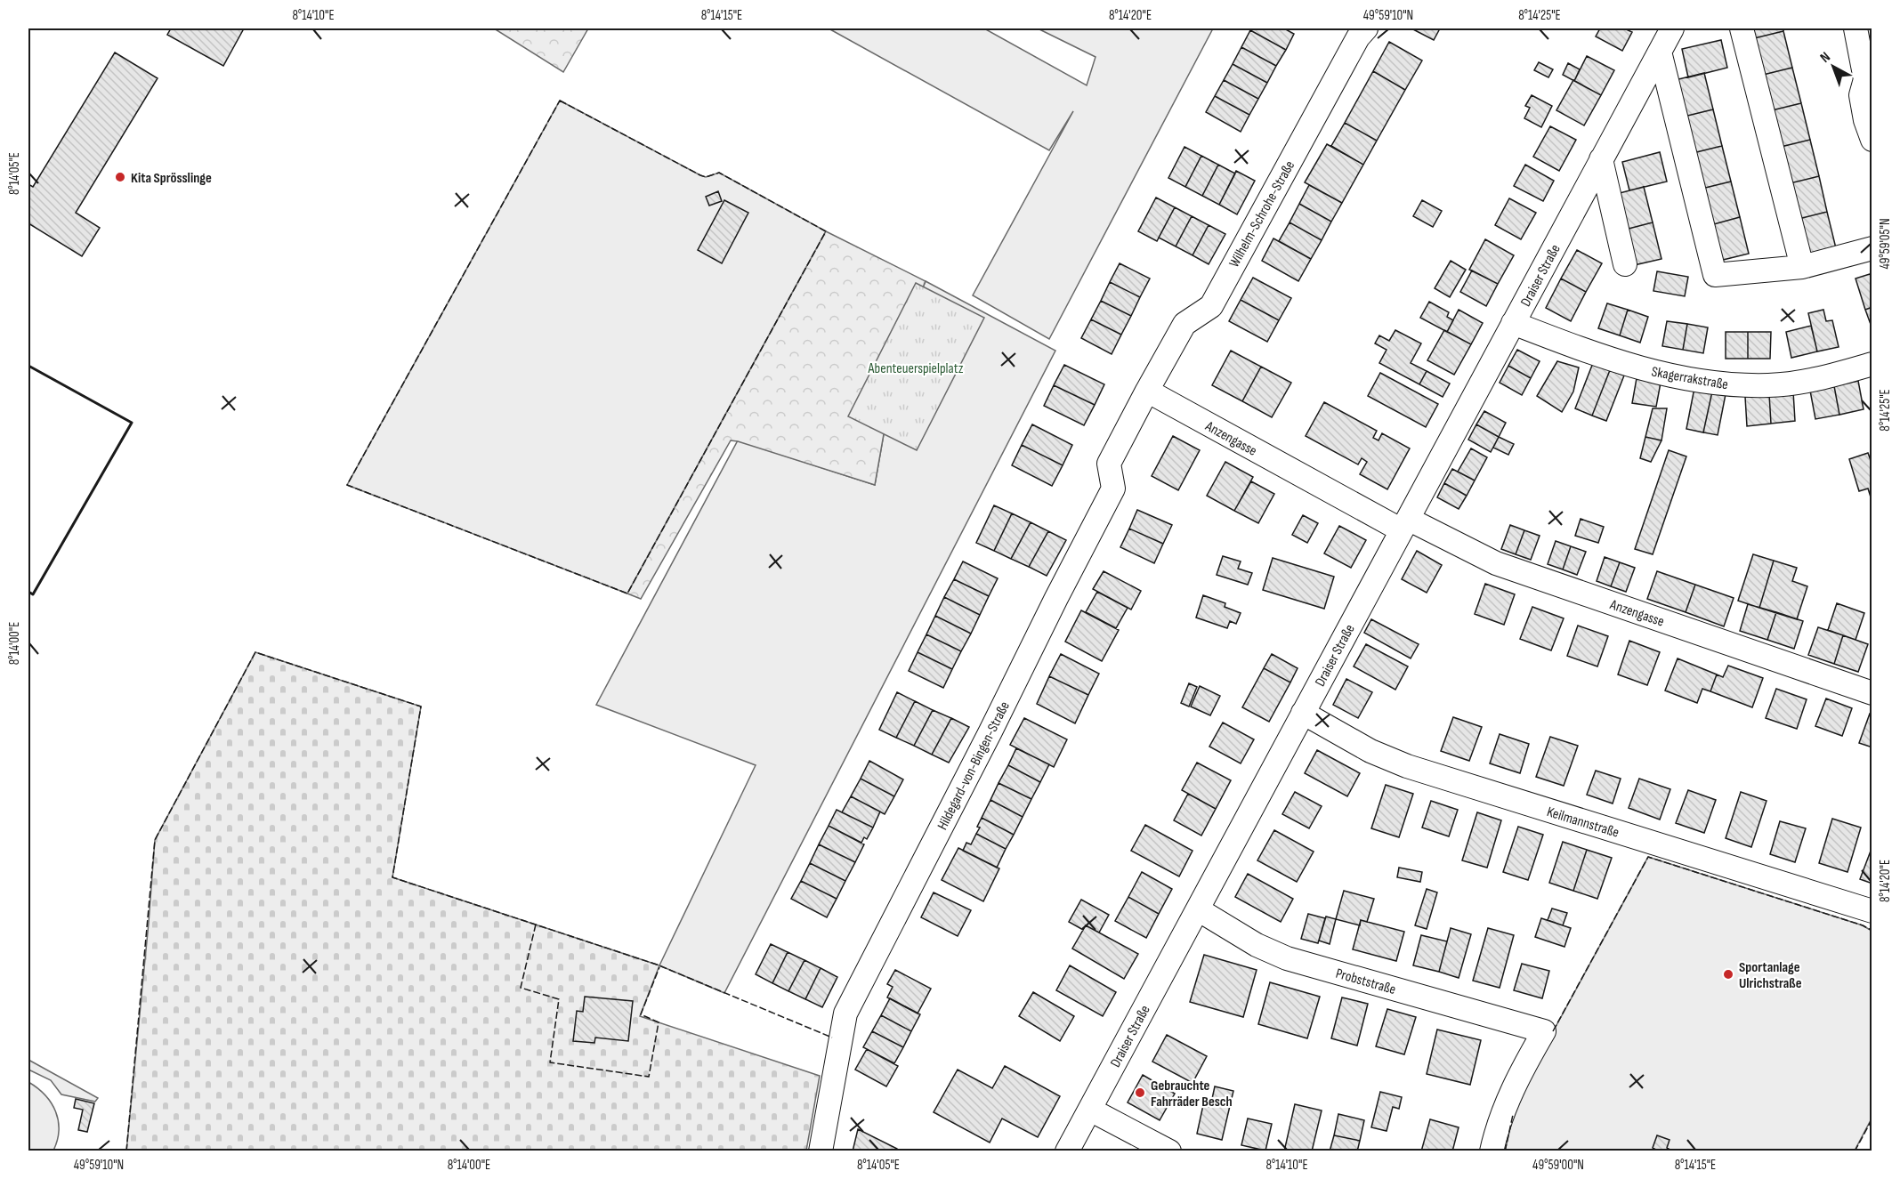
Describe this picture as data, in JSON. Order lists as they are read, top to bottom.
{
  "streets": {
    "street": [
      "Wilhelm-Schrohe-Straße",
      "Draiser Straße",
      "Skagerrakstraße",
      "Anzengasse",
      "Hildegard-von-Bingen-Straße",
      "Keilmannstraße",
      "Probststraße"
    ]
  },
  "crossings": [
    ["Wilhelm-Schrohe-Straße", "Anzengasse"],
    ["Wilhelm-Schrohe-Straße", "Hildegard-von-Bingen-Straße"],
    ["Draiser Straße", "Skagerrakstraße"],
    ["Draiser Straße", "Anzengasse"],
    ["Draiser Straße", "Keilmannstraße"],
    ["Draiser Straße", "Probststraße"],
    ["Anzengasse", "Hildegard-von-Bingen-Straße"]
  ],
  "parks": ["Abenteuerspielplatz"],
  "places": ["Kita Sprösslinge", "Sportanlage Ulrichstraße", "Gebrauchte Fahrräder Besch"],
  "north": "top left",
  "coordinates": [
    "8°14'10\"E",
    "8°14'15\"E",
    "8°14'20\"E",
    "49°59'10\"N",
    "8°14'25\"E",
    "8°14'05\"E",
    "49°59'05\"N",
    "8°14'00\"E",
    "49°59'00\"N"
  ]
}
